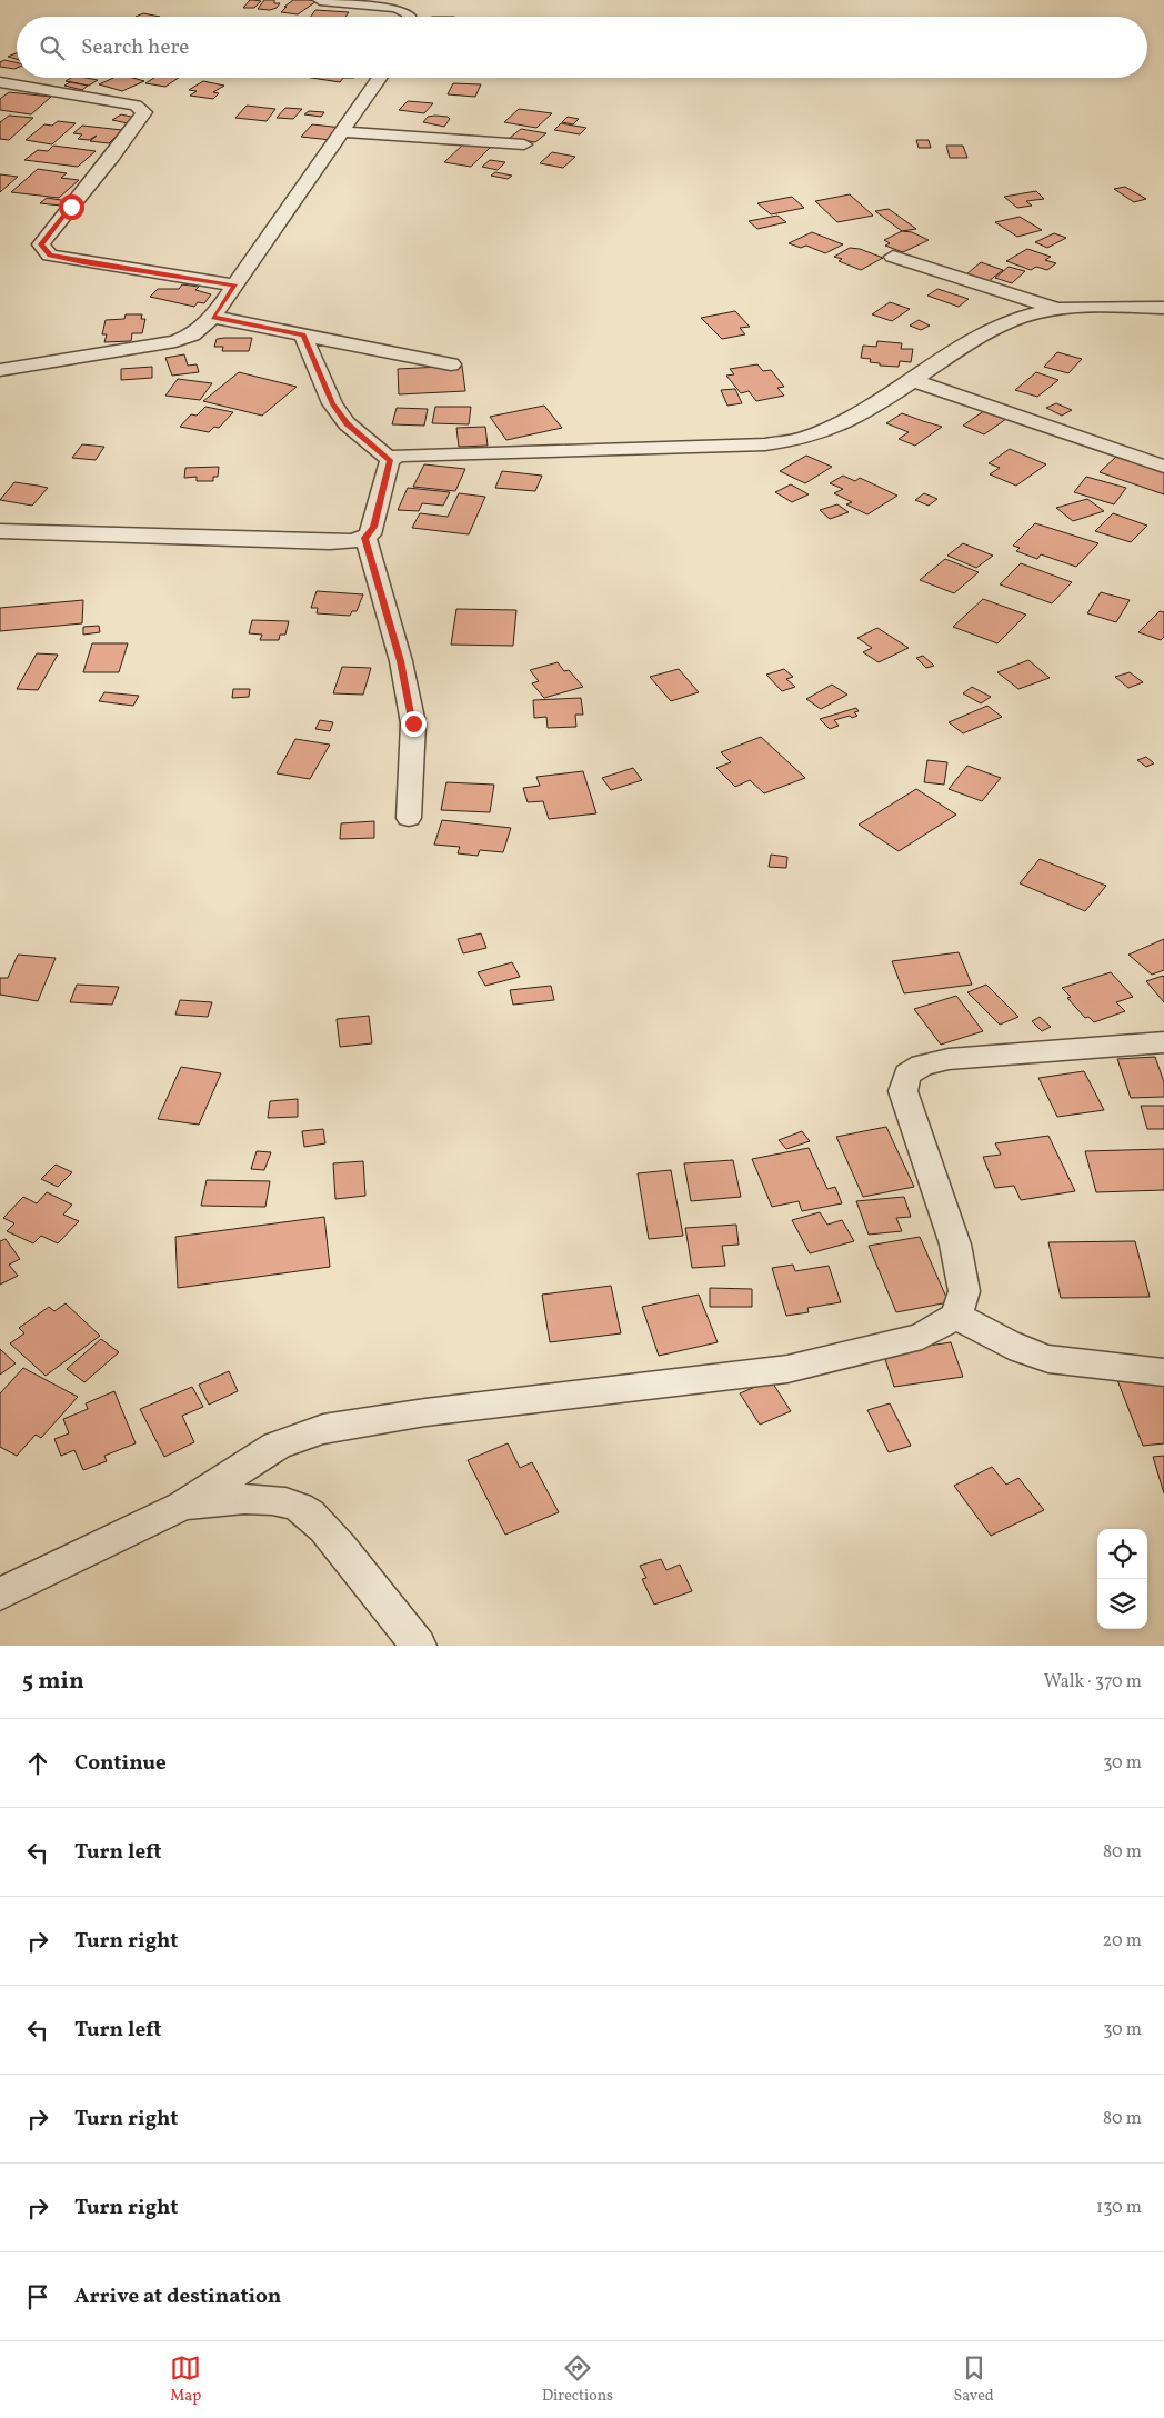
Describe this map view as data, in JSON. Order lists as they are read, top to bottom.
{
  "page": {
    "search": "Search here",
    "heading": ["5 min", "Walk · 370 m"],
    "list": [
      ["Continue", "30 m"],
      ["Turn left", "80 m"],
      ["Turn right", "20 m"],
      ["Turn left", "30 m"],
      ["Turn right", "80 m"],
      ["Turn right", "130 m"],
      "Arrive at destination"
    ],
    "nav": ["Map", "Directions", "Saved"]
  }
}
